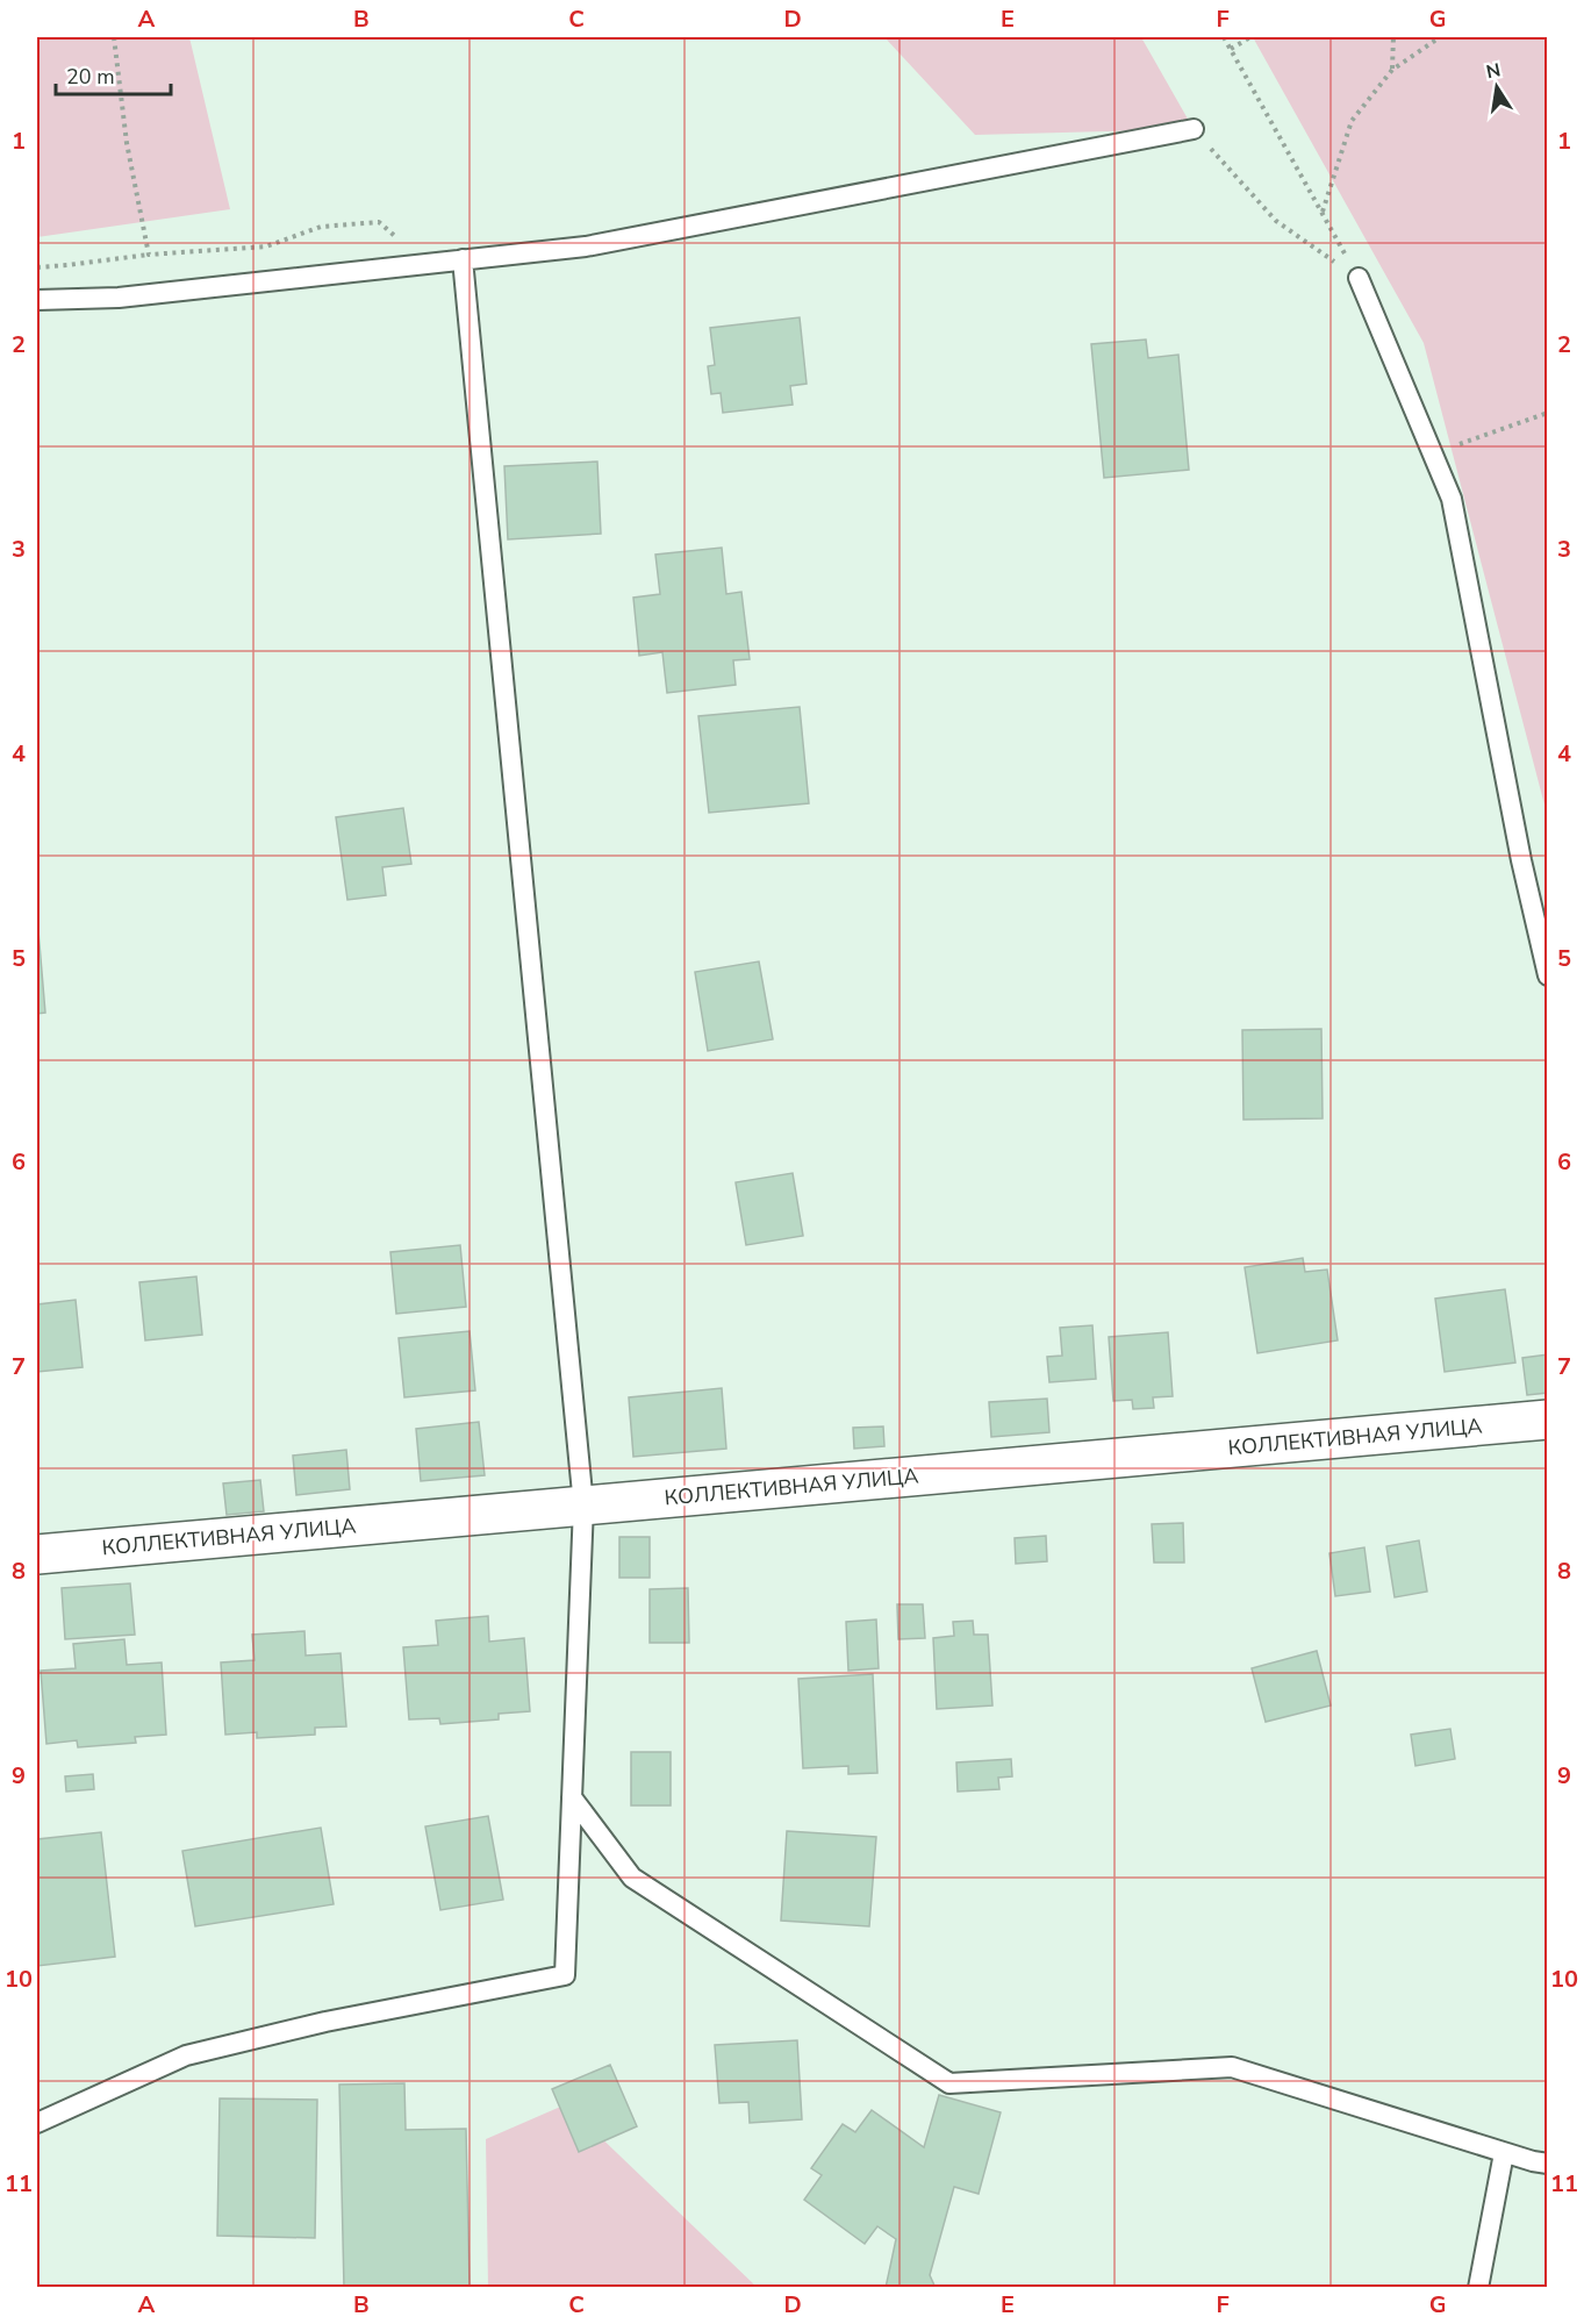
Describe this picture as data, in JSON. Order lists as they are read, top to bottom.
{
  "streets": {
    "street": ["КОЛЛЕКТИВНАЯ УЛИЦА"]
  },
  "scale_bar": "20 m",
  "north": "top",
  "grid": {
    "columns": [
      "A",
      "B",
      "C",
      "D",
      "E",
      "F",
      "G"
    ],
    "rows": [
      "1",
      "2",
      "3",
      "4",
      "5",
      "6",
      "7",
      "8",
      "9",
      "10",
      "11"
    ]
  }
}
